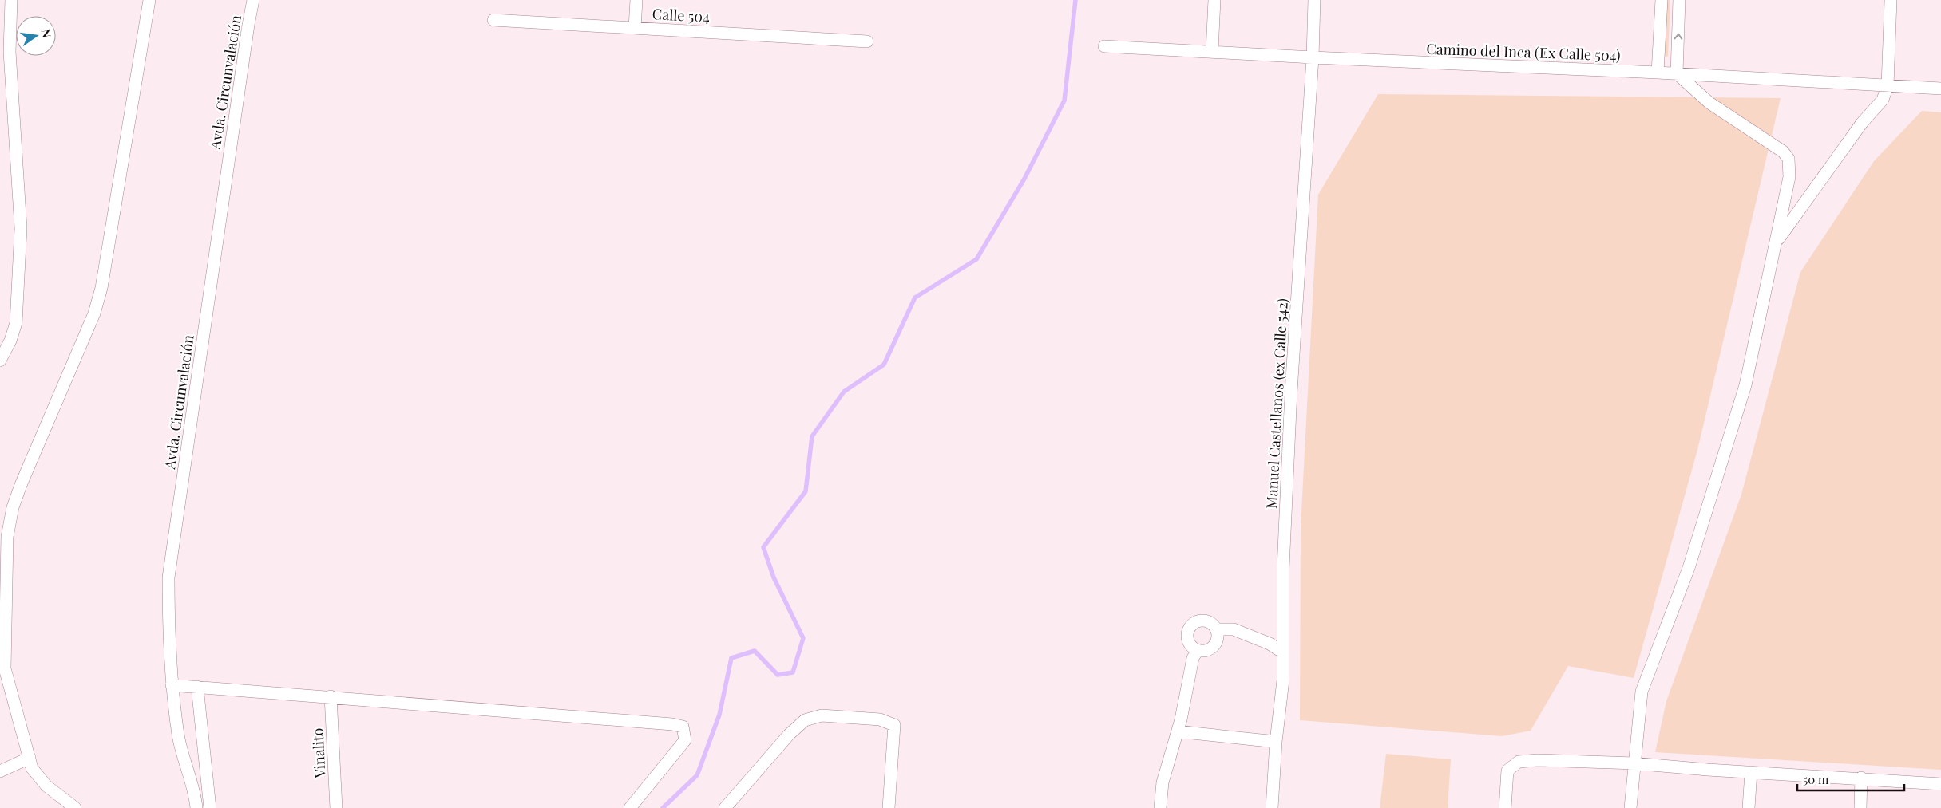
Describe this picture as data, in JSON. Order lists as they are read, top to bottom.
{
  "streets": {
    "street": [
      "Calle 504",
      "Camino del Inca (Ex Calle 504)",
      "Avda. Circunvalación",
      "Manuel Castellanos (ex Calle 542)",
      "Vinalito"
    ]
  },
  "crossings": [
    ["Camino del Inca (Ex Calle 504)", "Manuel Castellanos (ex Calle 542)"]
  ],
  "scale_bar": "50 m",
  "north": "right"
}
